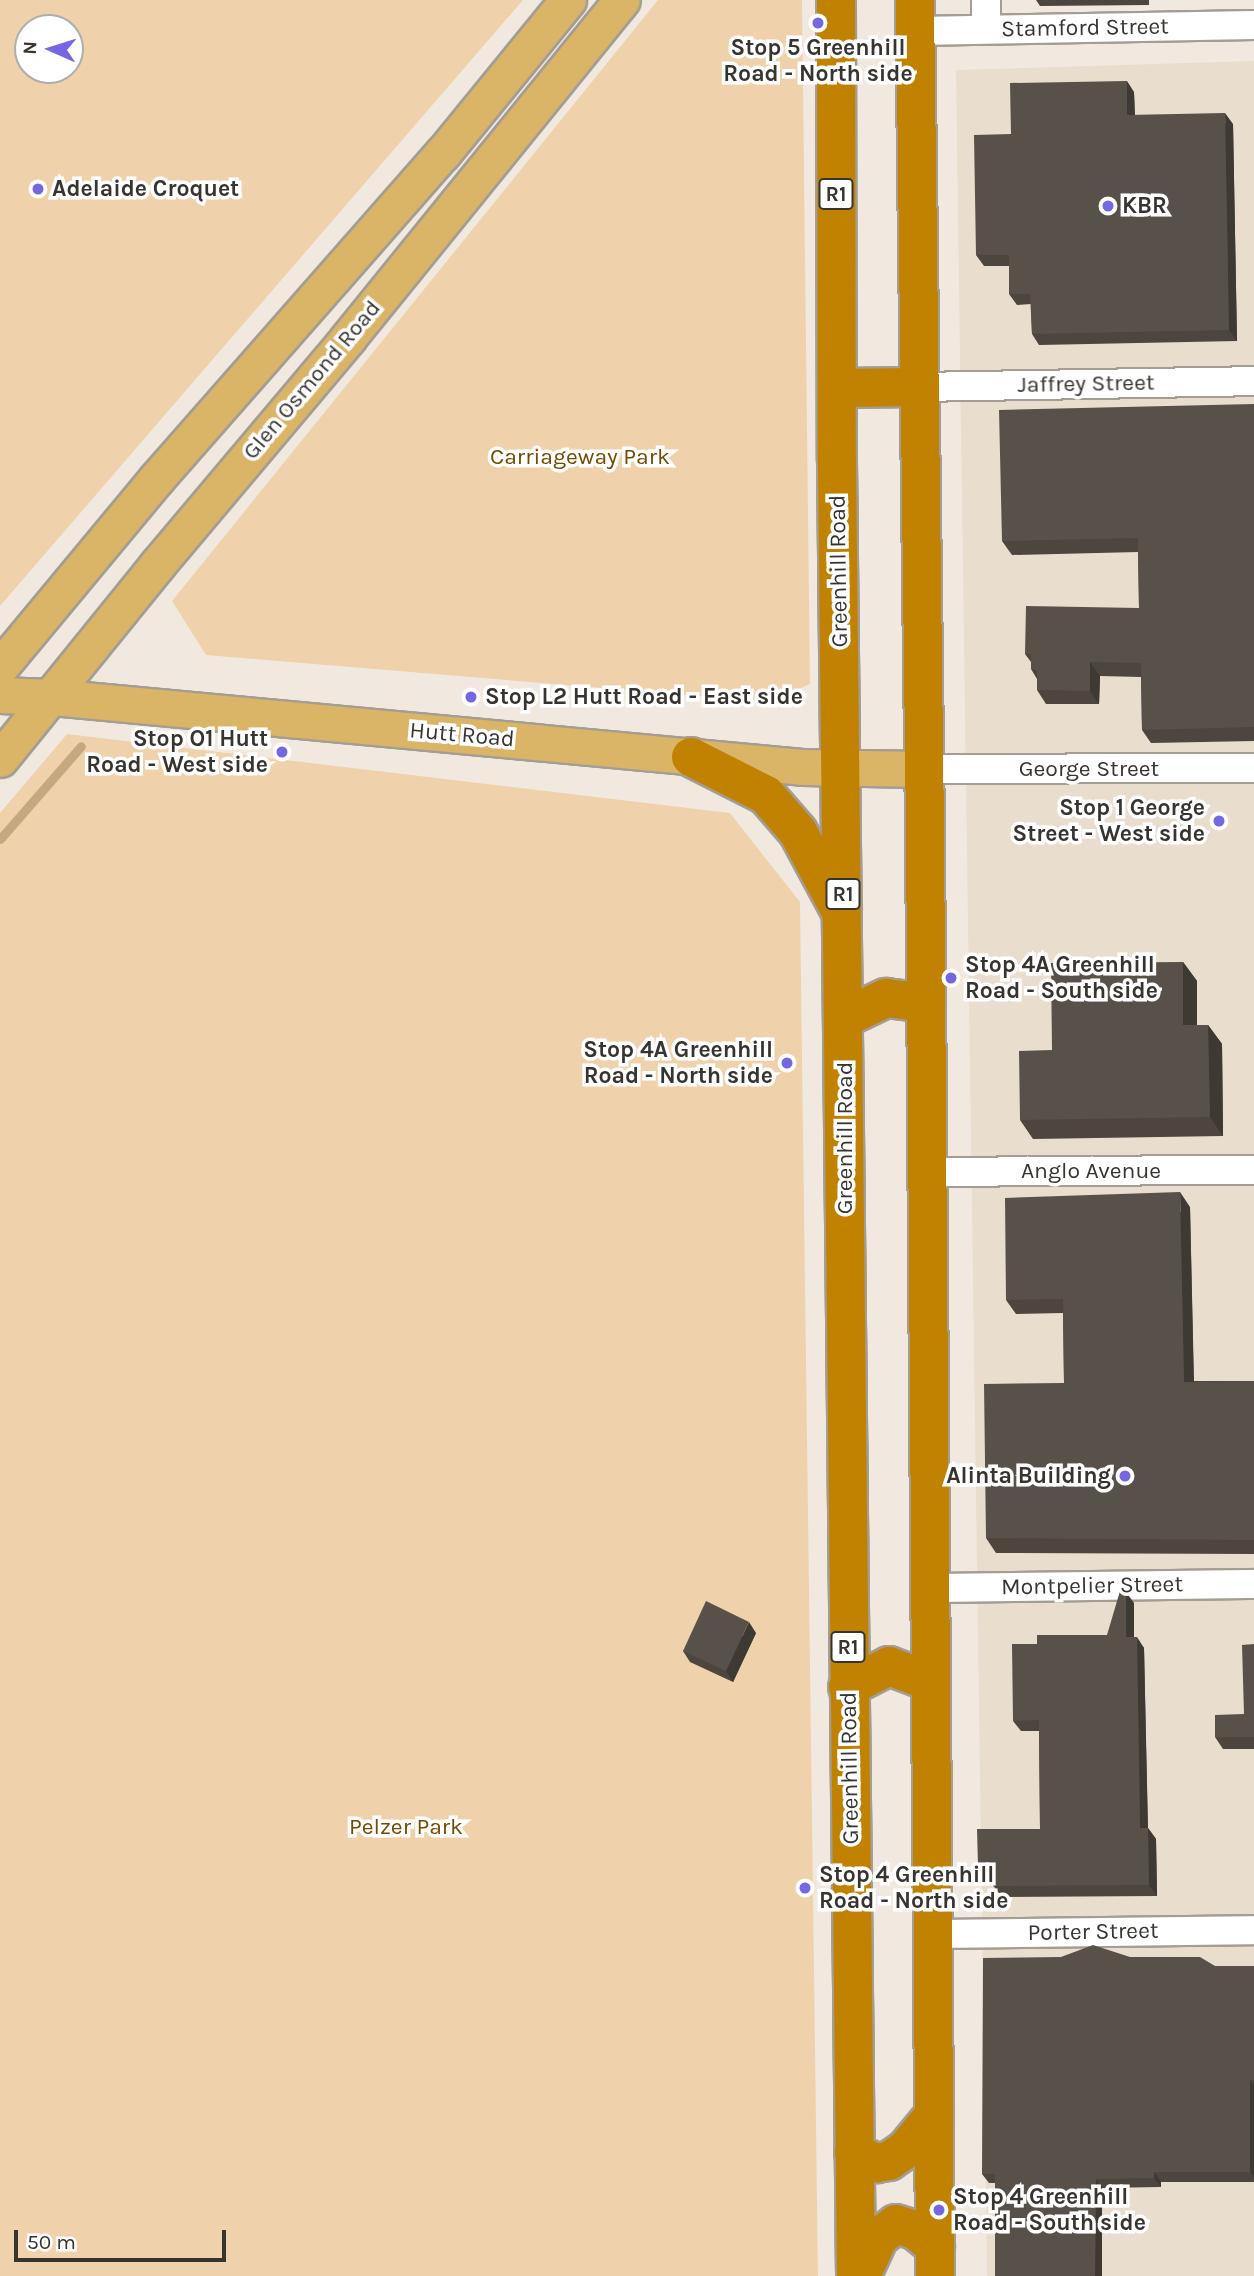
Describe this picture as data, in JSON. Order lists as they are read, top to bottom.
{
  "streets": {
    "highway": ["R1", "Greenhill Road"],
    "main road": ["Glen Osmond Road", "Hutt Road"],
    "street": [
      "Stamford Street",
      "Jaffrey Street",
      "George Street",
      "Anglo Avenue",
      "Montpelier Street",
      "Porter Street"
    ]
  },
  "crossings": [
    ["Glen Osmond Road", "Hutt Road"],
    ["Greenhill Road", "Hutt Road"],
    ["Hutt Road", "George Street"]
  ],
  "parks": ["Carriageway Park", "Pelzer Park"],
  "places": [
    "Stop 5 Greenhill Road - North side",
    "Adelaide Croquet",
    "KBR",
    "Stop L2 Hutt Road - East side",
    "Stop O1 Hutt Road - West side",
    "Stop 1 George Street - West side",
    "Stop 4A Greenhill Road - South side",
    "Stop 4A Greenhill Road - North side",
    "Alinta Building",
    "Stop 4 Greenhill Road - North side",
    "Stop 4 Greenhill Road - South side"
  ],
  "scale_bar": "50 m",
  "north": "left"
}
